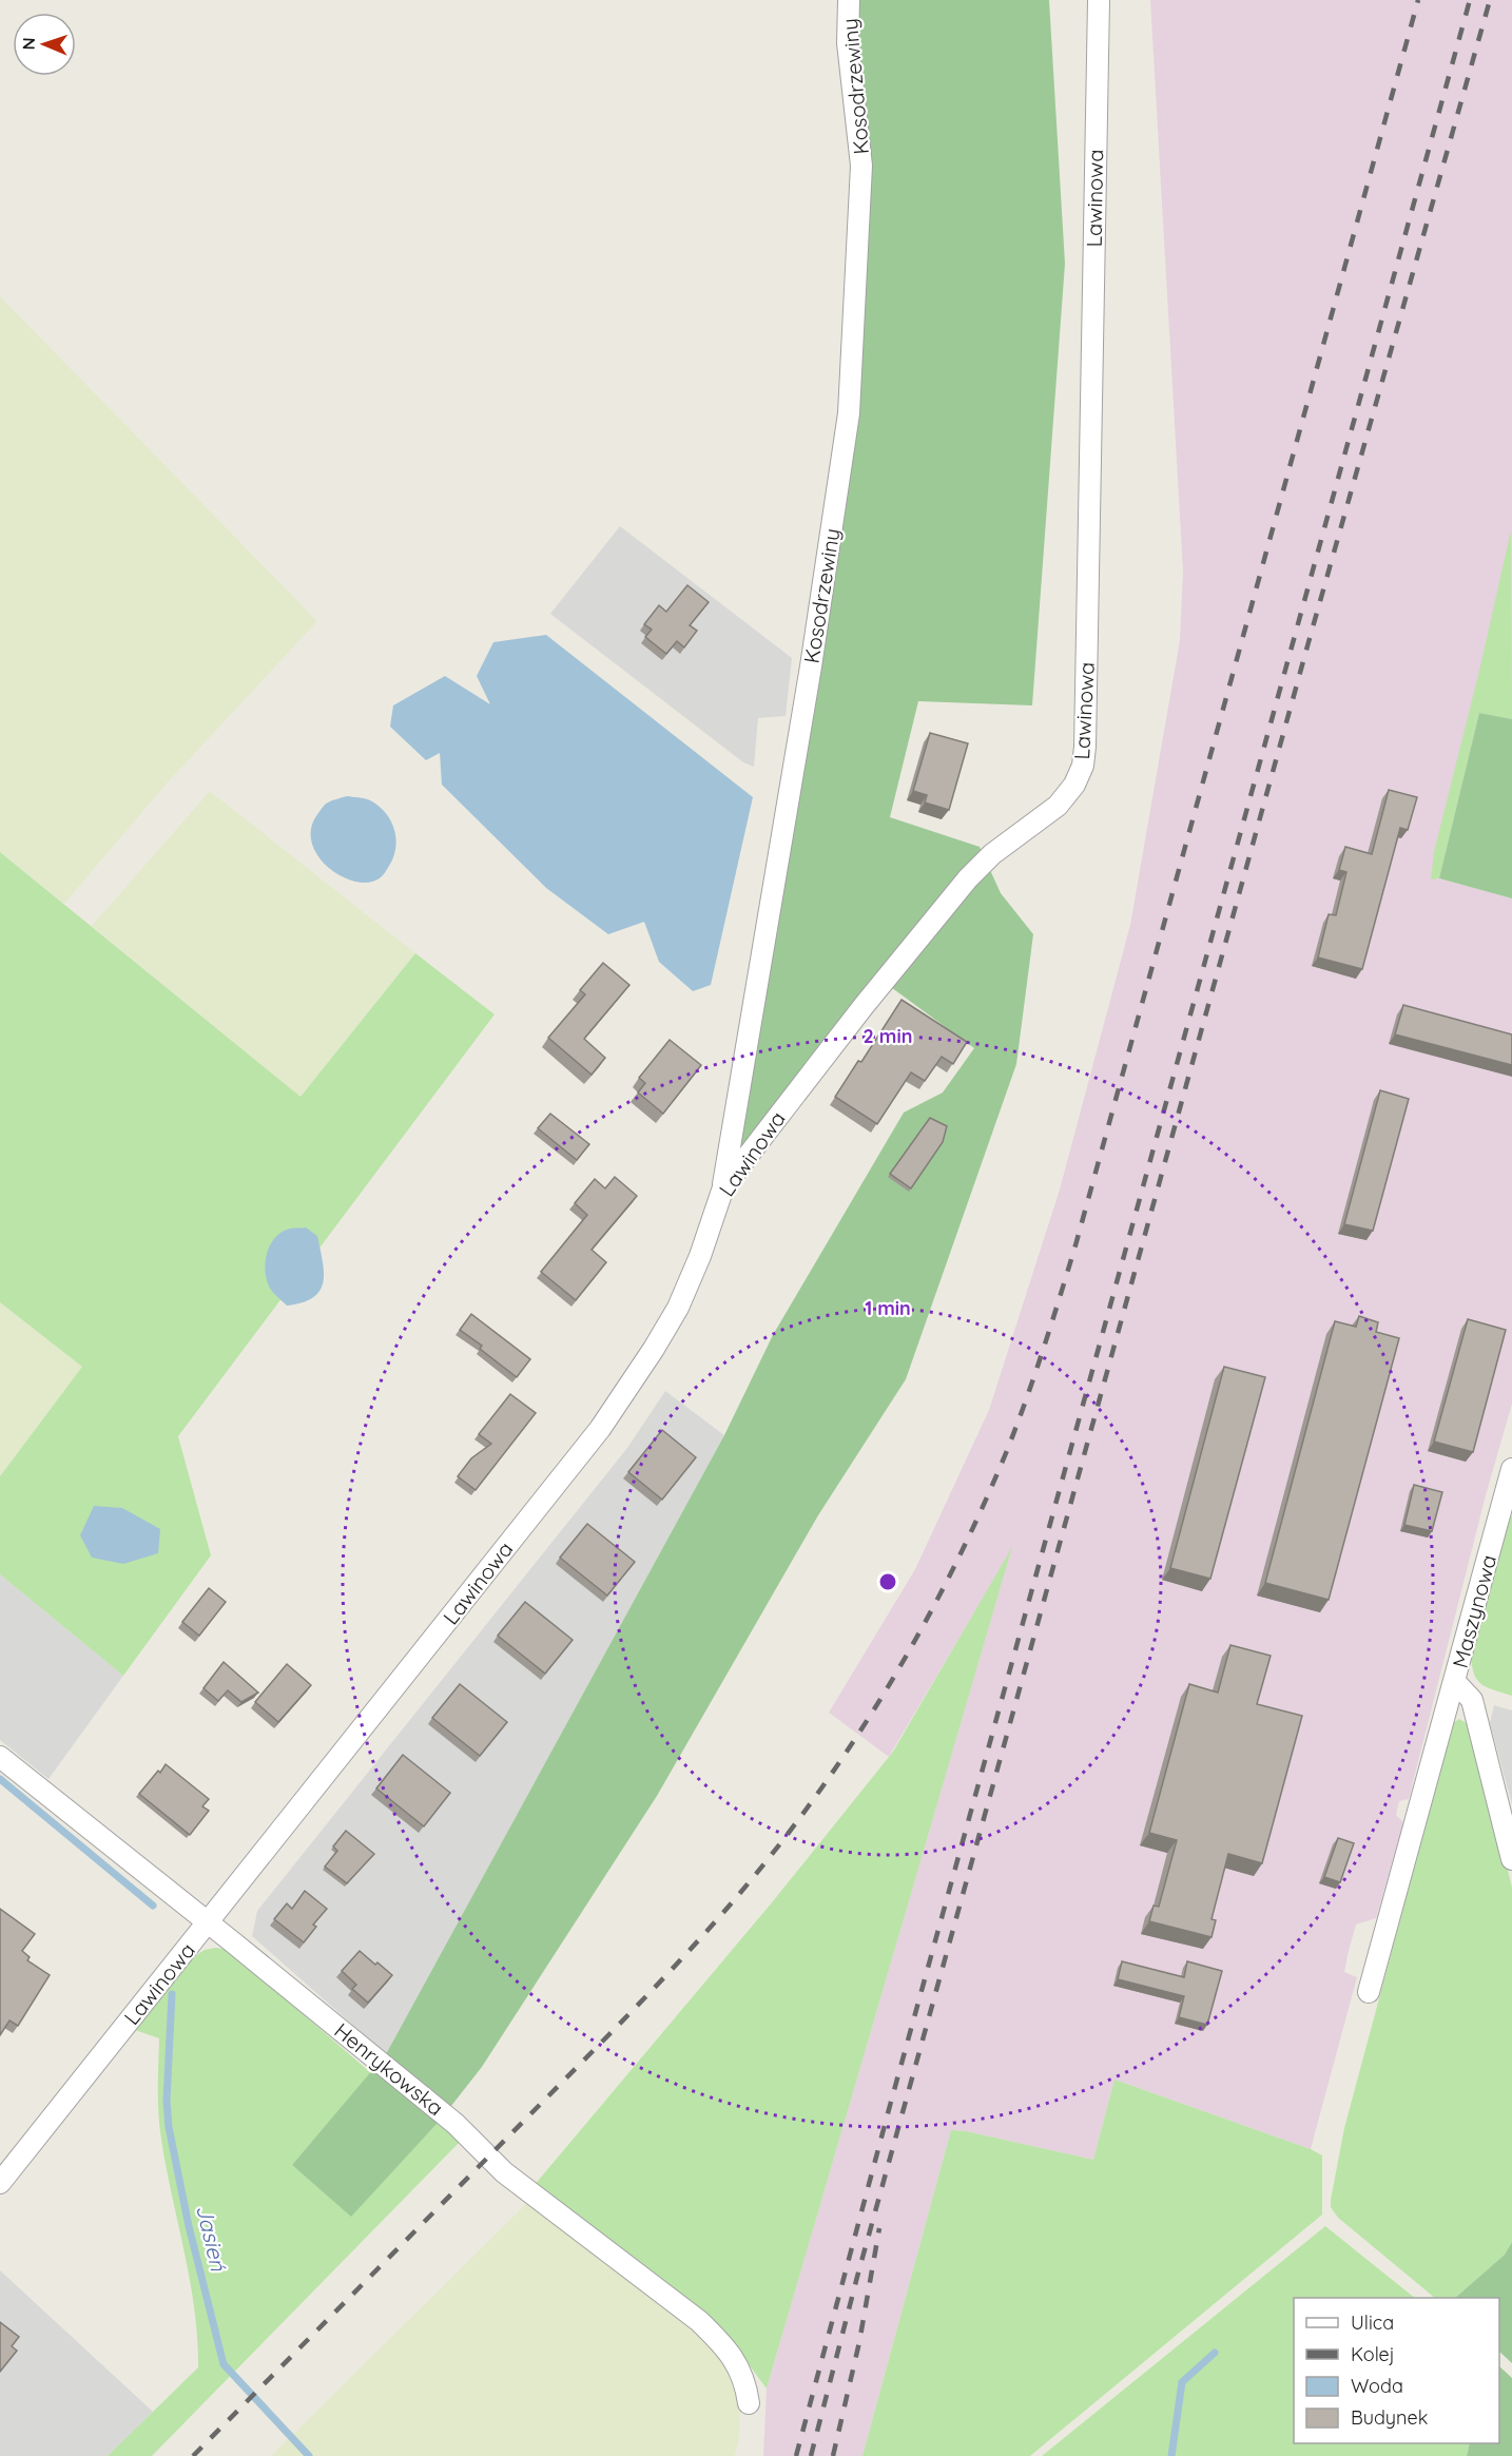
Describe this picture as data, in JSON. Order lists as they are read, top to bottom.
{
  "streets": {
    "street": [
      "Kosodrzewiny",
      "Lawinowa",
      "Maszynowa",
      "Henrykowska"
    ]
  },
  "crossings": [
    ["Kosodrzewiny", "Lawinowa"],
    ["Lawinowa", "Henrykowska"]
  ],
  "water": ["Jasień"],
  "legend": [
    "Ulica",
    "Kolej",
    "Woda",
    "Budynek"
  ],
  "north": "left",
  "rings": ["2 min", "1 min"]
}
